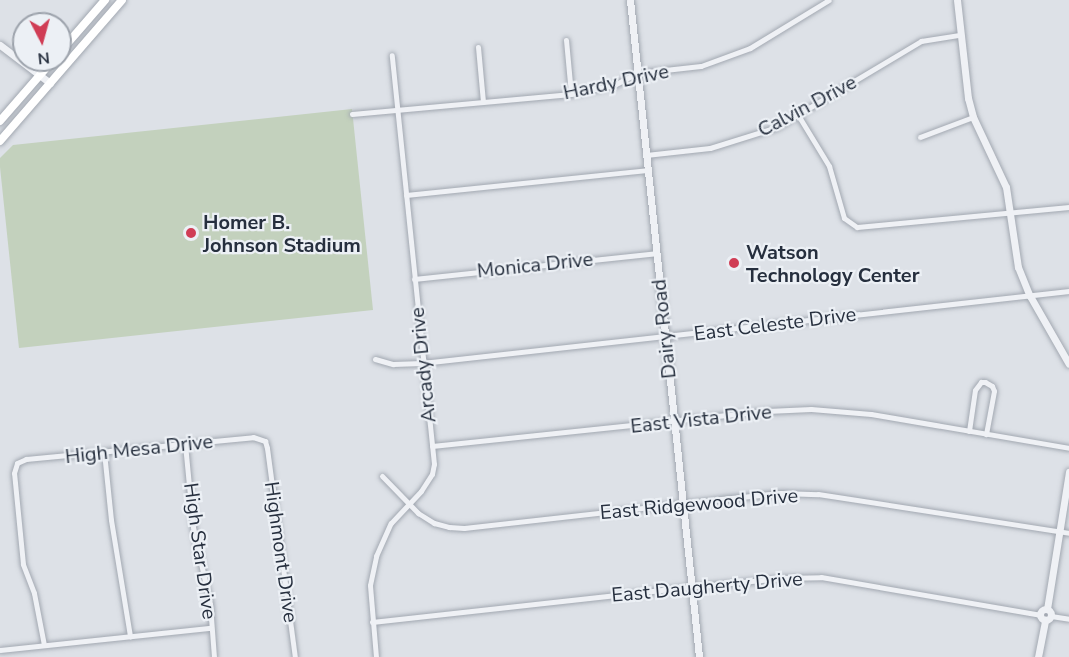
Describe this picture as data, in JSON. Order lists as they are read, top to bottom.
{
  "streets": {
    "street": [
      "Hardy Drive",
      "Calvin Drive",
      "Monica Drive",
      "East Celeste Drive",
      "Dairy Road",
      "Arcady Drive",
      "East Vista Drive",
      "High Mesa Drive",
      "East Ridgewood Drive",
      "High Star Drive",
      "Highmont Drive",
      "East Daugherty Drive"
    ]
  },
  "crossings": [
    ["Hardy Drive", "Dairy Road"],
    ["Hardy Drive", "Arcady Drive"],
    ["Calvin Drive", "Dairy Road"],
    ["Monica Drive", "Dairy Road"],
    ["Monica Drive", "Arcady Drive"],
    ["East Celeste Drive", "Dairy Road"],
    ["East Celeste Drive", "Arcady Drive"],
    ["Dairy Road", "East Vista Drive"],
    ["Dairy Road", "East Ridgewood Drive"],
    ["Dairy Road", "East Daugherty Drive"],
    ["Arcady Drive", "East Vista Drive"],
    ["Arcady Drive", "East Ridgewood Drive"],
    ["Arcady Drive", "East Daugherty Drive"],
    ["High Mesa Drive", "High Star Drive"],
    ["High Mesa Drive", "Highmont Drive"]
  ],
  "places": ["Homer B. Johnson Stadium", "Watson Technology Center"],
  "north": "bottom"
}
